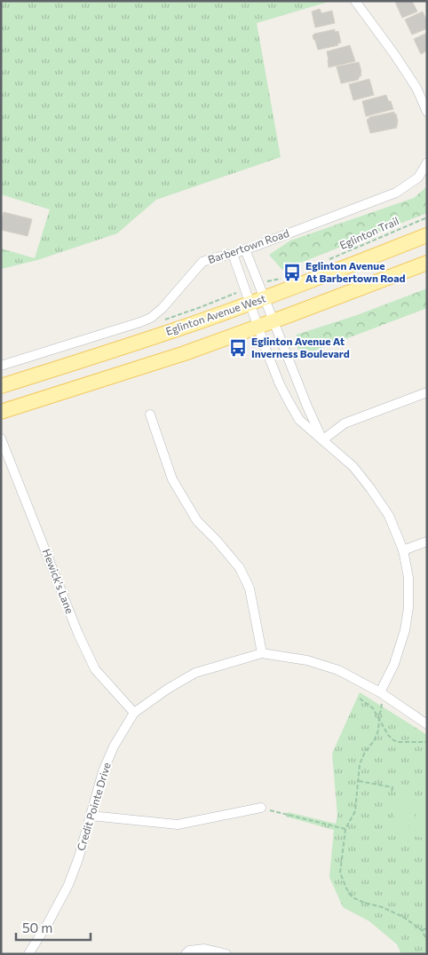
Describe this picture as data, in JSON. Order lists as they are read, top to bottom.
{
  "streets": {
    "main road": ["Eglinton Avenue West"],
    "street": ["Barbertown Road", "Hewick's Lane", "Credit Pointe Drive"],
    "path": ["Eglinton Trail"]
  },
  "crossings": [
    ["Hewick's Lane", "Credit Pointe Drive"]
  ],
  "places": {
    "bus stop": ["Eglinton Avenue At Barbertown Road", "Eglinton Avenue At Inverness Boulevard"]
  },
  "scale_bar": "50 m"
}
